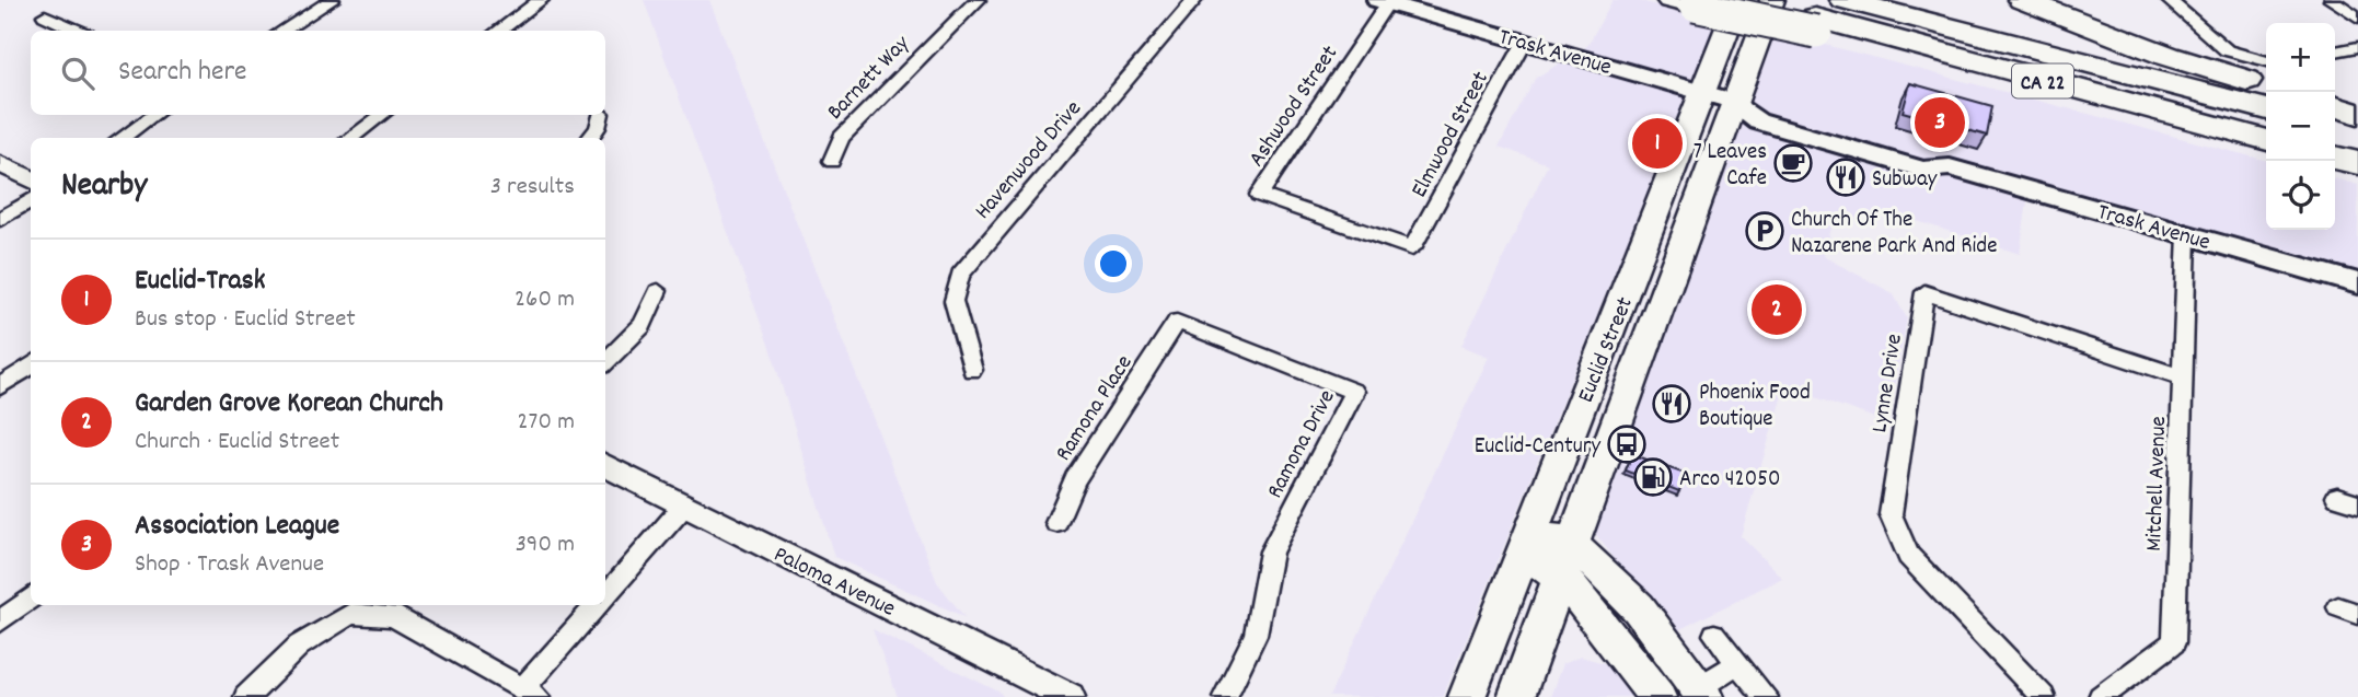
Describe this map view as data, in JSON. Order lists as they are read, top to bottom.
{
  "streets": {
    "highway": ["CA 22"],
    "main road": ["Trask Avenue", "Euclid Street"],
    "street": [
      "Barnett Way",
      "Ashwood Street",
      "Elmwood Street",
      "Havenwood Drive",
      "Lynne Drive",
      "Ramona Place",
      "Ramona Drive",
      "Mitchell Avenue",
      "Paloma Avenue"
    ]
  },
  "crossings": [
    ["Trask Avenue", "Ashwood Street"],
    ["Trask Avenue", "Elmwood Street"],
    ["Trask Avenue", "Euclid Street"],
    ["Trask Avenue", "Mitchell Avenue"],
    ["Ashwood Street", "Elmwood Street"],
    ["Lynne Drive", "Mitchell Avenue"],
    ["Ramona Place", "Ramona Drive"]
  ],
  "places": {
    "cafe": ["7 Leaves Cafe"],
    "restaurant": ["Subway", "Phoenix Food Boutique"],
    "parking": ["Church Of The Nazarene Park And Ride"],
    "bus stop": ["Euclid-Century"],
    "fuel station": ["Arco 42050"]
  },
  "page": {
    "map_buttons": ["+", "−"],
    "search": "Search here",
    "pins": ["3", "1", "2"],
    "heading": ["Nearby", "3 results"],
    "list": [
      {
        "mark": "1",
        "name": "Euclid-Trask",
        "note": "Bus stop · Euclid Street",
        "value": "260 m"
      },
      {
        "mark": "2",
        "name": "Garden Grove Korean Church",
        "note": "Church · Euclid Street",
        "value": "270 m"
      },
      {
        "mark": "3",
        "name": "Association League",
        "note": "Shop · Trask Avenue",
        "value": "390 m"
      }
    ]
  }
}
